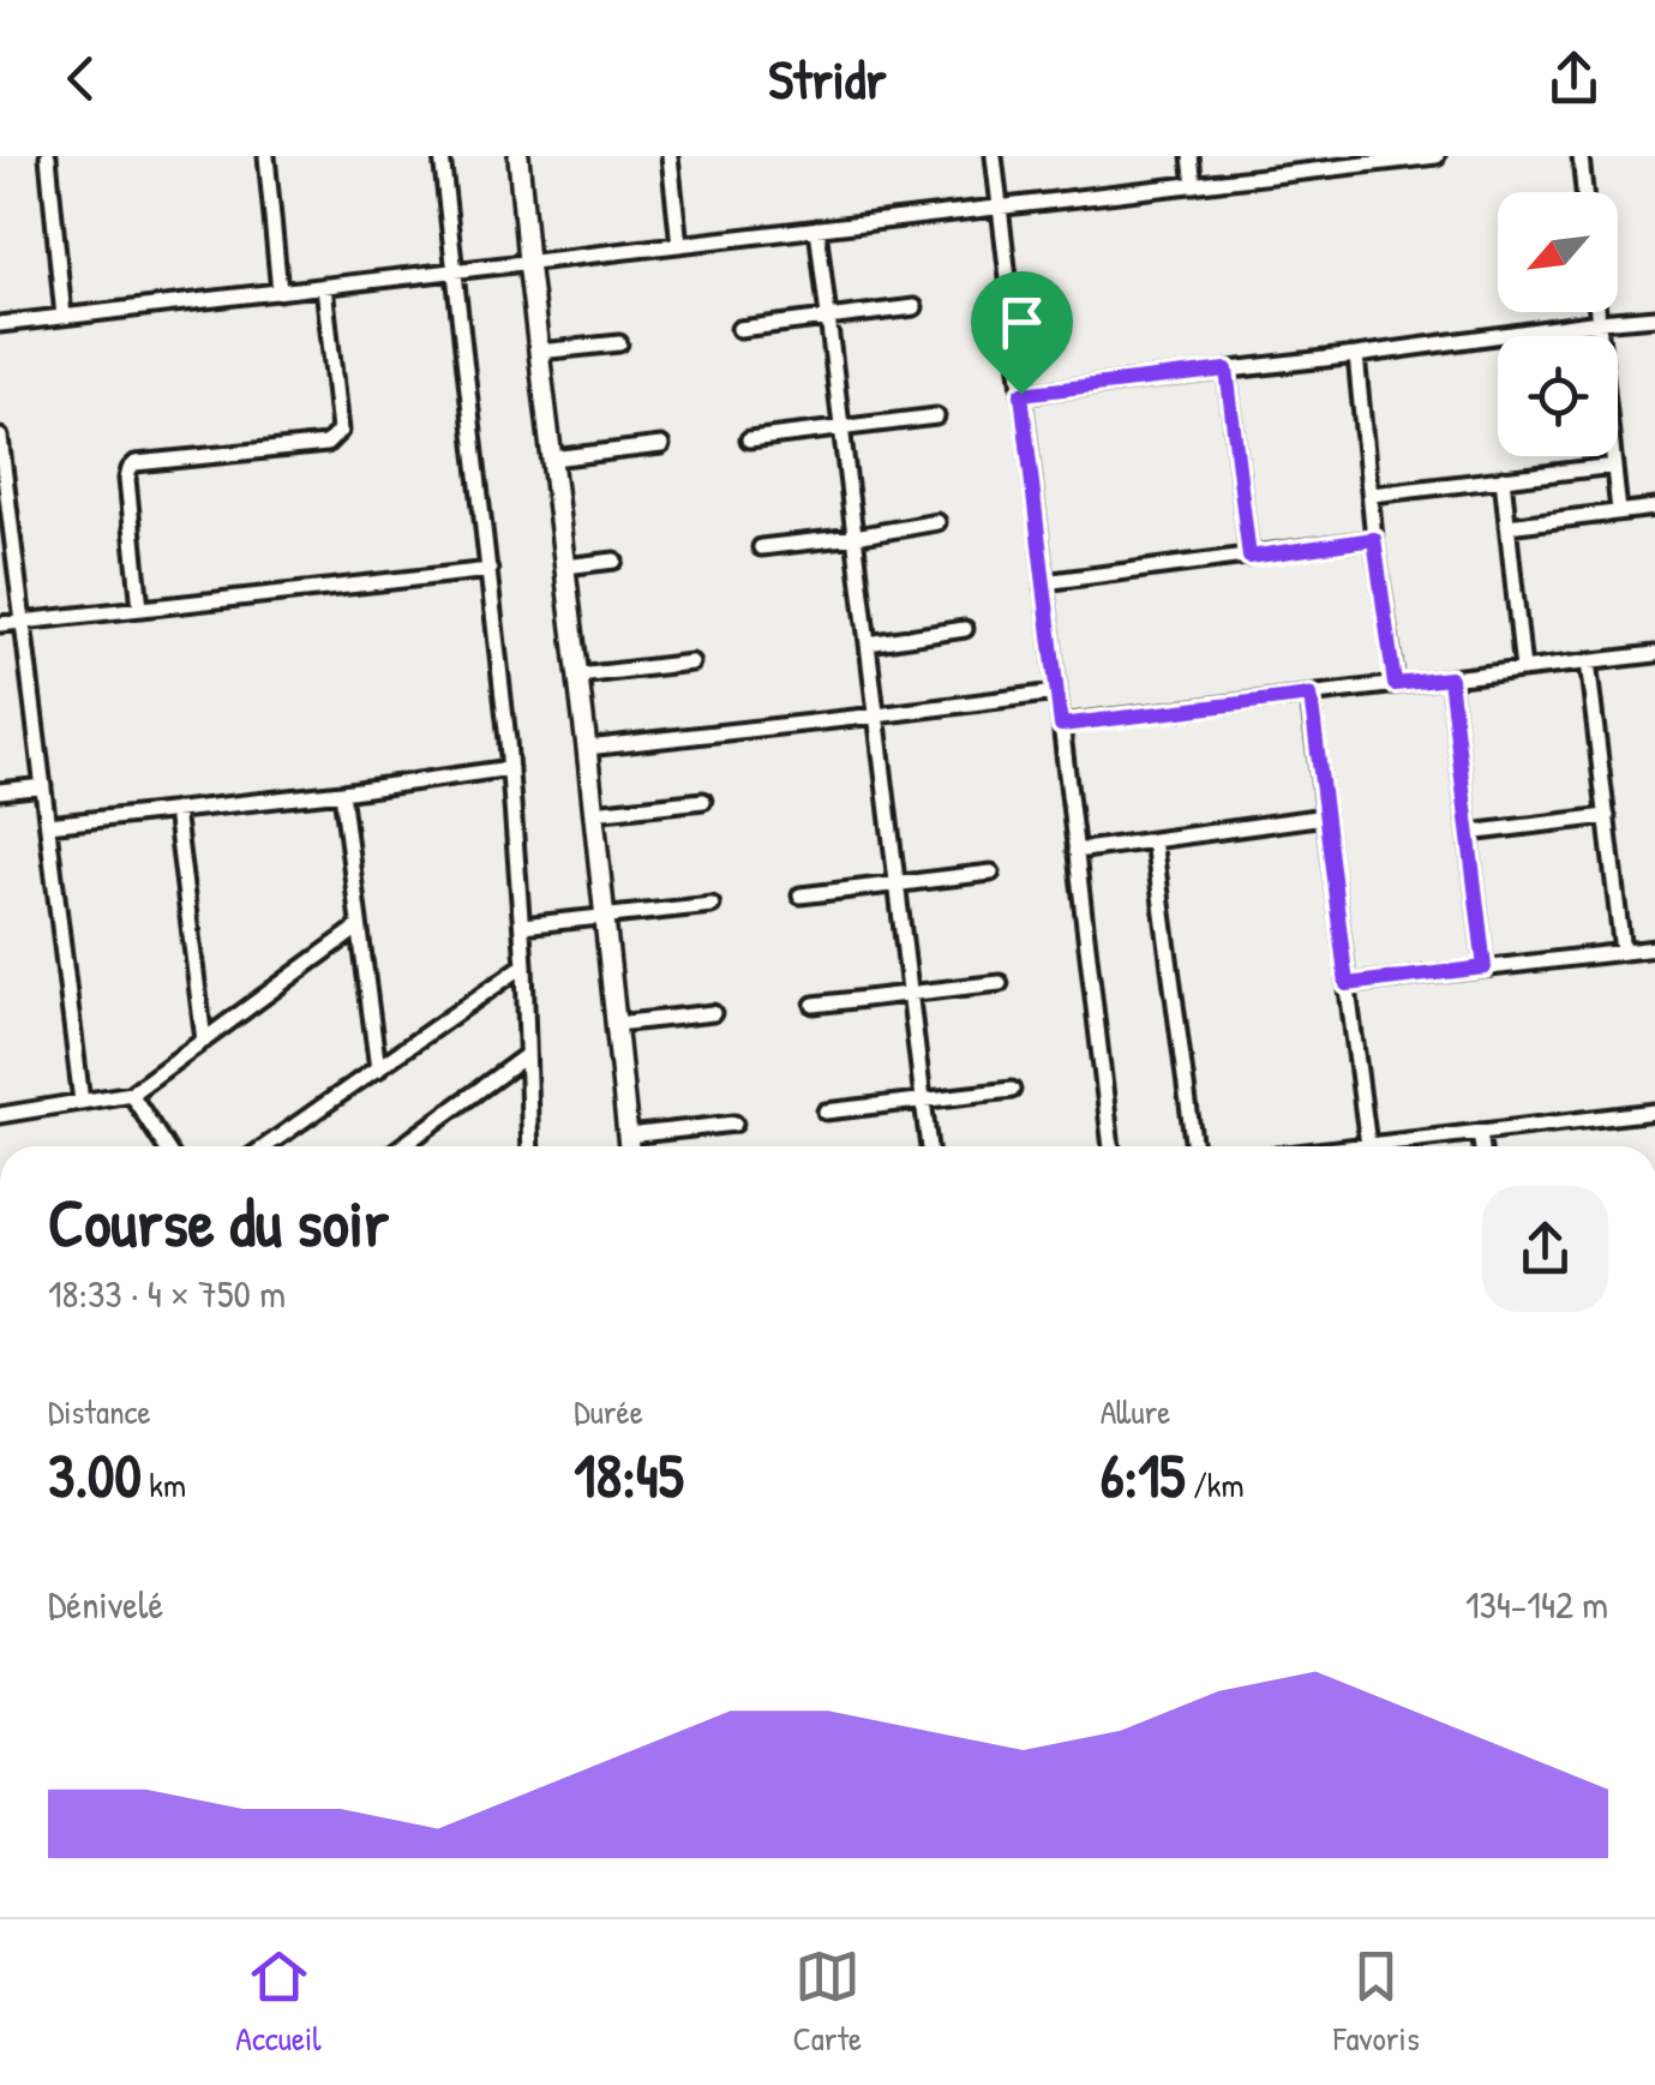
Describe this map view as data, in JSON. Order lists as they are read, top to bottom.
{
  "north": "bottom left",
  "page": {
    "header": "Stridr",
    "heading": ["Course du soir", "18:33 · 4 × 750 m"],
    "stats": [
      ["Distance", "3.00 km"],
      ["Durée", "18:45"],
      ["Allure", "6:15 /km"]
    ],
    "chart": ["Dénivelé", "134–142 m"],
    "tabs": ["Accueil", "Carte", "Favoris"]
  }
}
